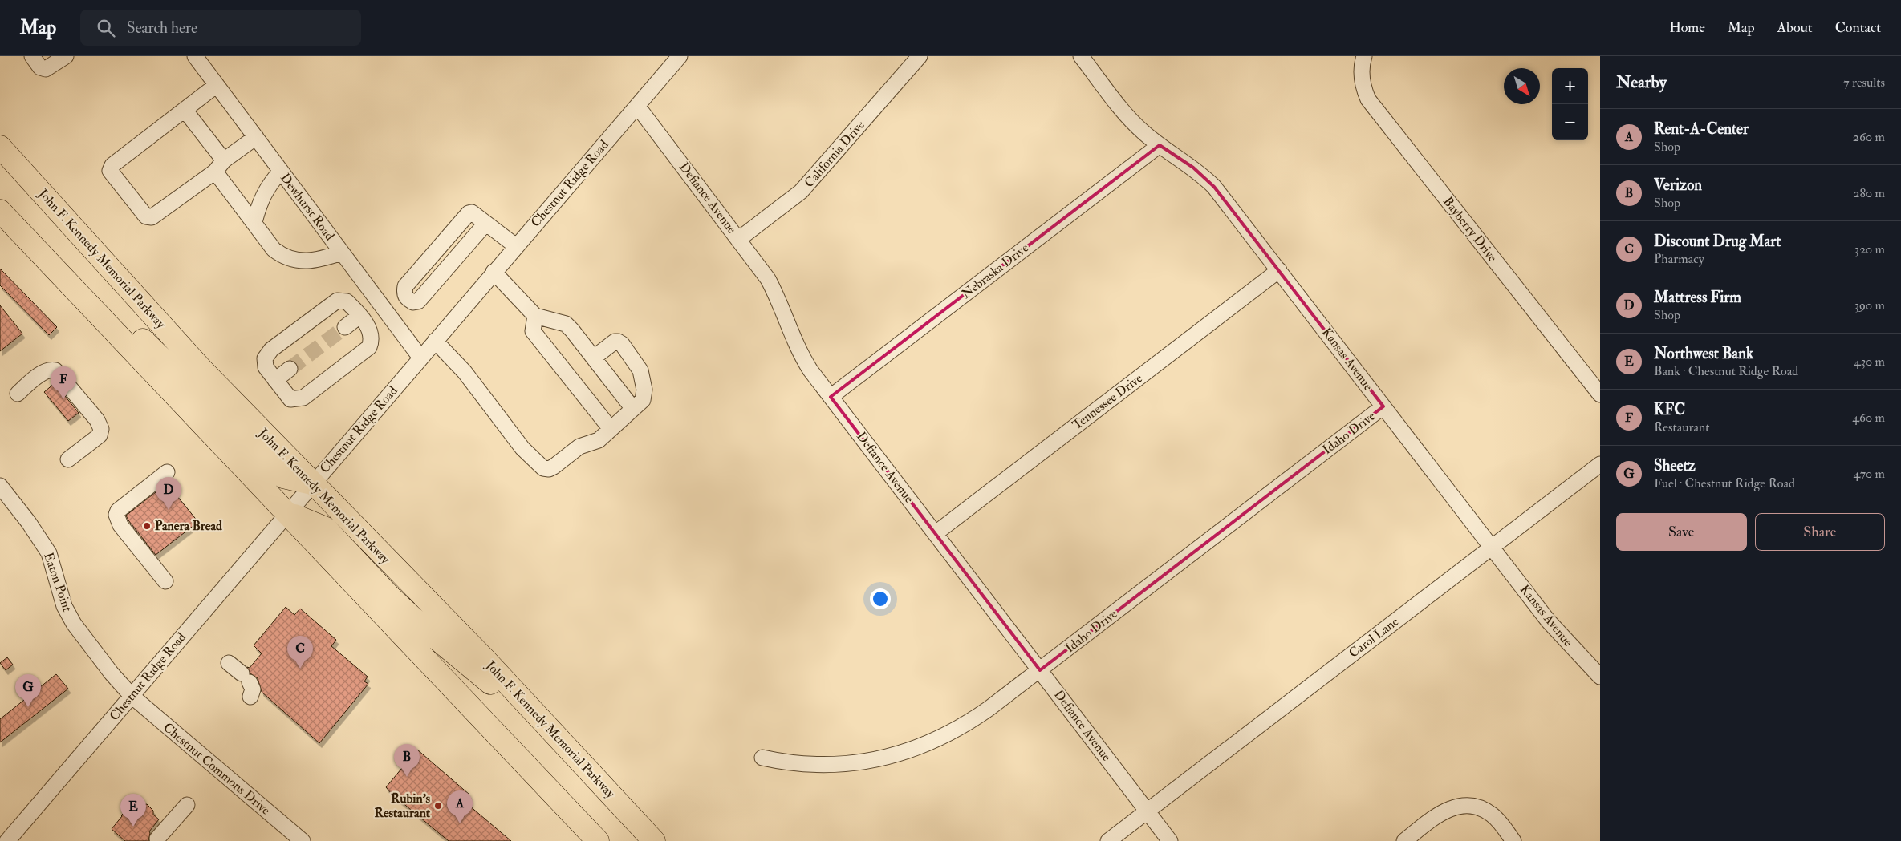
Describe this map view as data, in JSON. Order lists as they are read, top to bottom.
{
  "streets": {
    "highway": ["John F. Kennedy Memorial Parkway"],
    "street": [
      "California Drive",
      "Chestnut Ridge Road",
      "Defiance Avenue",
      "Dewhurst Road",
      "Bayberry Drive",
      "Nebraska Drive",
      "Kansas Avenue",
      "Tennessee Drive",
      "Idaho Drive",
      "Eaton Point",
      "Carol Lane",
      "Chestnut Commons Drive"
    ]
  },
  "crossings": [
    ["California Drive", "Defiance Avenue"],
    ["Chestnut Ridge Road", "Defiance Avenue"],
    ["Chestnut Ridge Road", "Dewhurst Road"],
    ["Chestnut Ridge Road", "John F. Kennedy Memorial Parkway"],
    ["Chestnut Ridge Road", "Eaton Point"],
    ["Chestnut Ridge Road", "Chestnut Commons Drive"],
    ["Defiance Avenue", "Nebraska Drive"],
    ["Defiance Avenue", "Tennessee Drive"],
    ["Defiance Avenue", "Idaho Drive"],
    ["Defiance Avenue", "Carol Lane"],
    ["Nebraska Drive", "Kansas Avenue"],
    ["Kansas Avenue", "Tennessee Drive"],
    ["Kansas Avenue", "Idaho Drive"],
    ["Kansas Avenue", "Carol Lane"],
    ["Eaton Point", "Chestnut Commons Drive"]
  ],
  "places": ["Panera Bread", "Rubin's Restaurant"],
  "north": "bottom right",
  "page": {
    "header": "Map",
    "search": "Search here",
    "nav": [
      "Home",
      "Map",
      "About",
      "Contact"
    ],
    "heading": ["Nearby", "7 results"],
    "map_buttons": ["+", "−"],
    "list": [
      {
        "mark": "A",
        "name": "Rent-A-Center",
        "note": "Shop",
        "value": "260 m"
      },
      {
        "mark": "B",
        "name": "Verizon",
        "note": "Shop",
        "value": "280 m"
      },
      {
        "mark": "C",
        "name": "Discount Drug Mart",
        "note": "Pharmacy",
        "value": "320 m"
      },
      {
        "mark": "D",
        "name": "Mattress Firm",
        "note": "Shop",
        "value": "390 m"
      },
      {
        "mark": "E",
        "name": "Northwest Bank",
        "note": "Bank · Chestnut Ridge Road",
        "value": "430 m"
      },
      {
        "mark": "F",
        "name": "KFC",
        "note": "Restaurant",
        "value": "460 m"
      },
      {
        "mark": "G",
        "name": "Sheetz",
        "note": "Fuel · Chestnut Ridge Road",
        "value": "470 m"
      }
    ],
    "pins": [
      "F",
      "D",
      "C",
      "G",
      "B",
      "A",
      "E"
    ],
    "buttons": ["Save", "Share"]
  }
}
